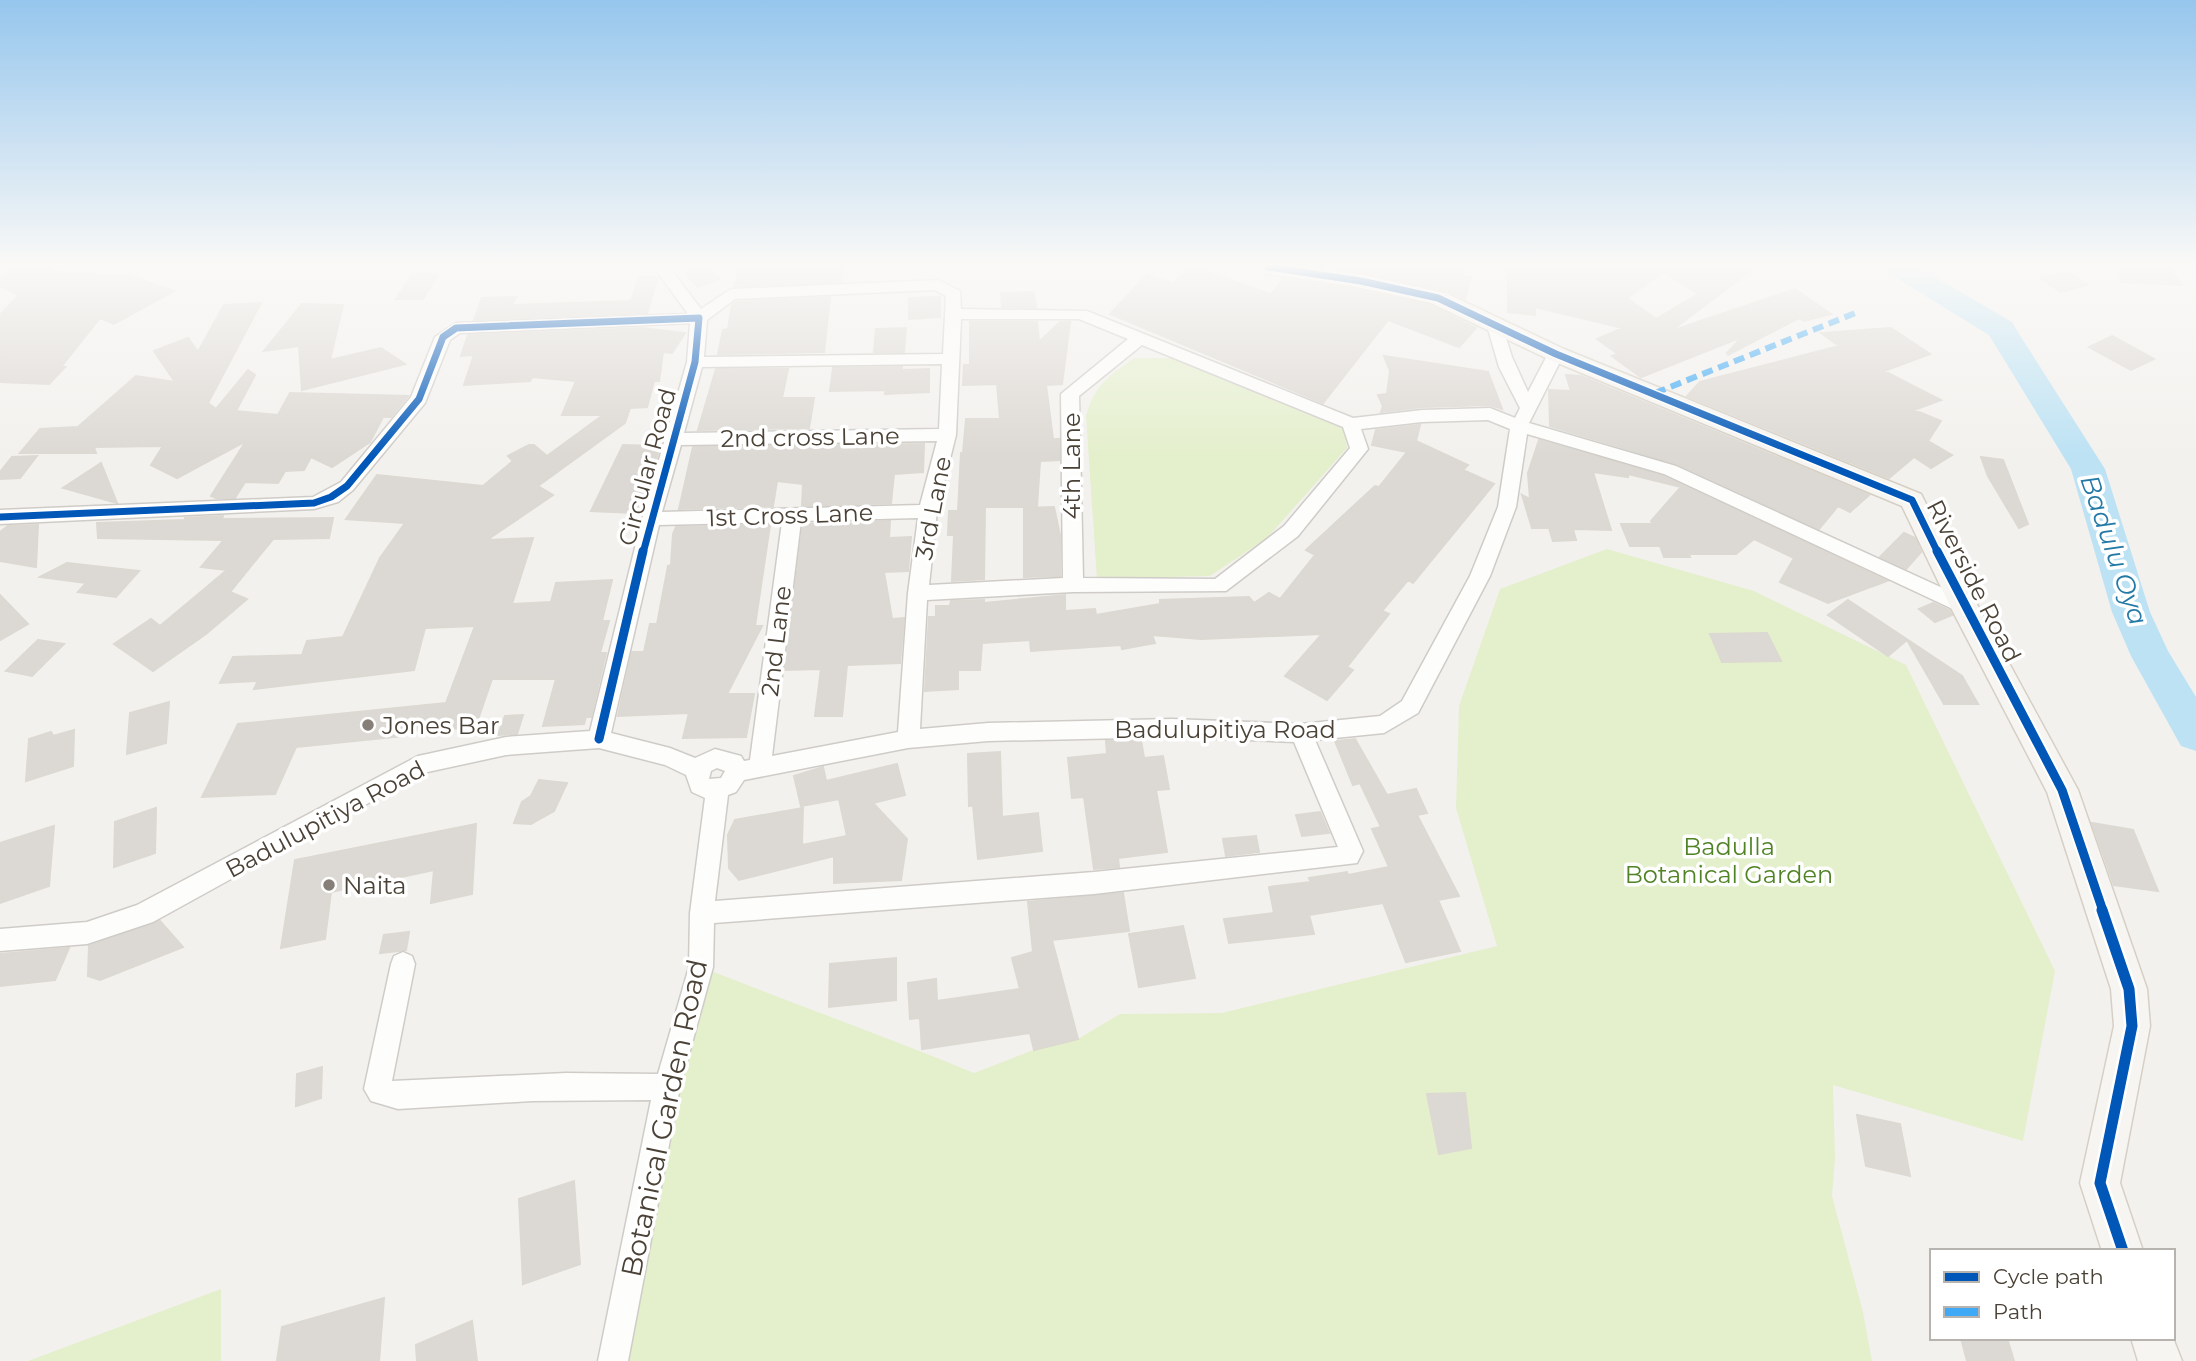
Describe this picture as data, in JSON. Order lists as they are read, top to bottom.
{
  "streets": {
    "street": [
      "2nd cross Lane",
      "4th Lane",
      "Circular Road",
      "3rd Lane",
      "1st Cross Lane",
      "Riverside Road",
      "2nd Lane",
      "Badulupitiya Road",
      "Botanical Garden Road"
    ]
  },
  "crossings": [
    ["2nd cross Lane", "Circular Road"],
    ["2nd cross Lane", "3rd Lane"],
    ["Circular Road", "1st Cross Lane"],
    ["Circular Road", "Badulupitiya Road"],
    ["3rd Lane", "1st Cross Lane"],
    ["3rd Lane", "Badulupitiya Road"],
    ["1st Cross Lane", "2nd Lane"],
    ["Riverside Road", "Badulupitiya Road"],
    ["2nd Lane", "Badulupitiya Road"],
    ["Badulupitiya Road", "Botanical Garden Road"]
  ],
  "water": ["Badulu Oya"],
  "parks": ["Badulla Botanical Garden"],
  "places": ["Jones Bar", "Naita"],
  "legend": ["Cycle path", "Path"]
}
